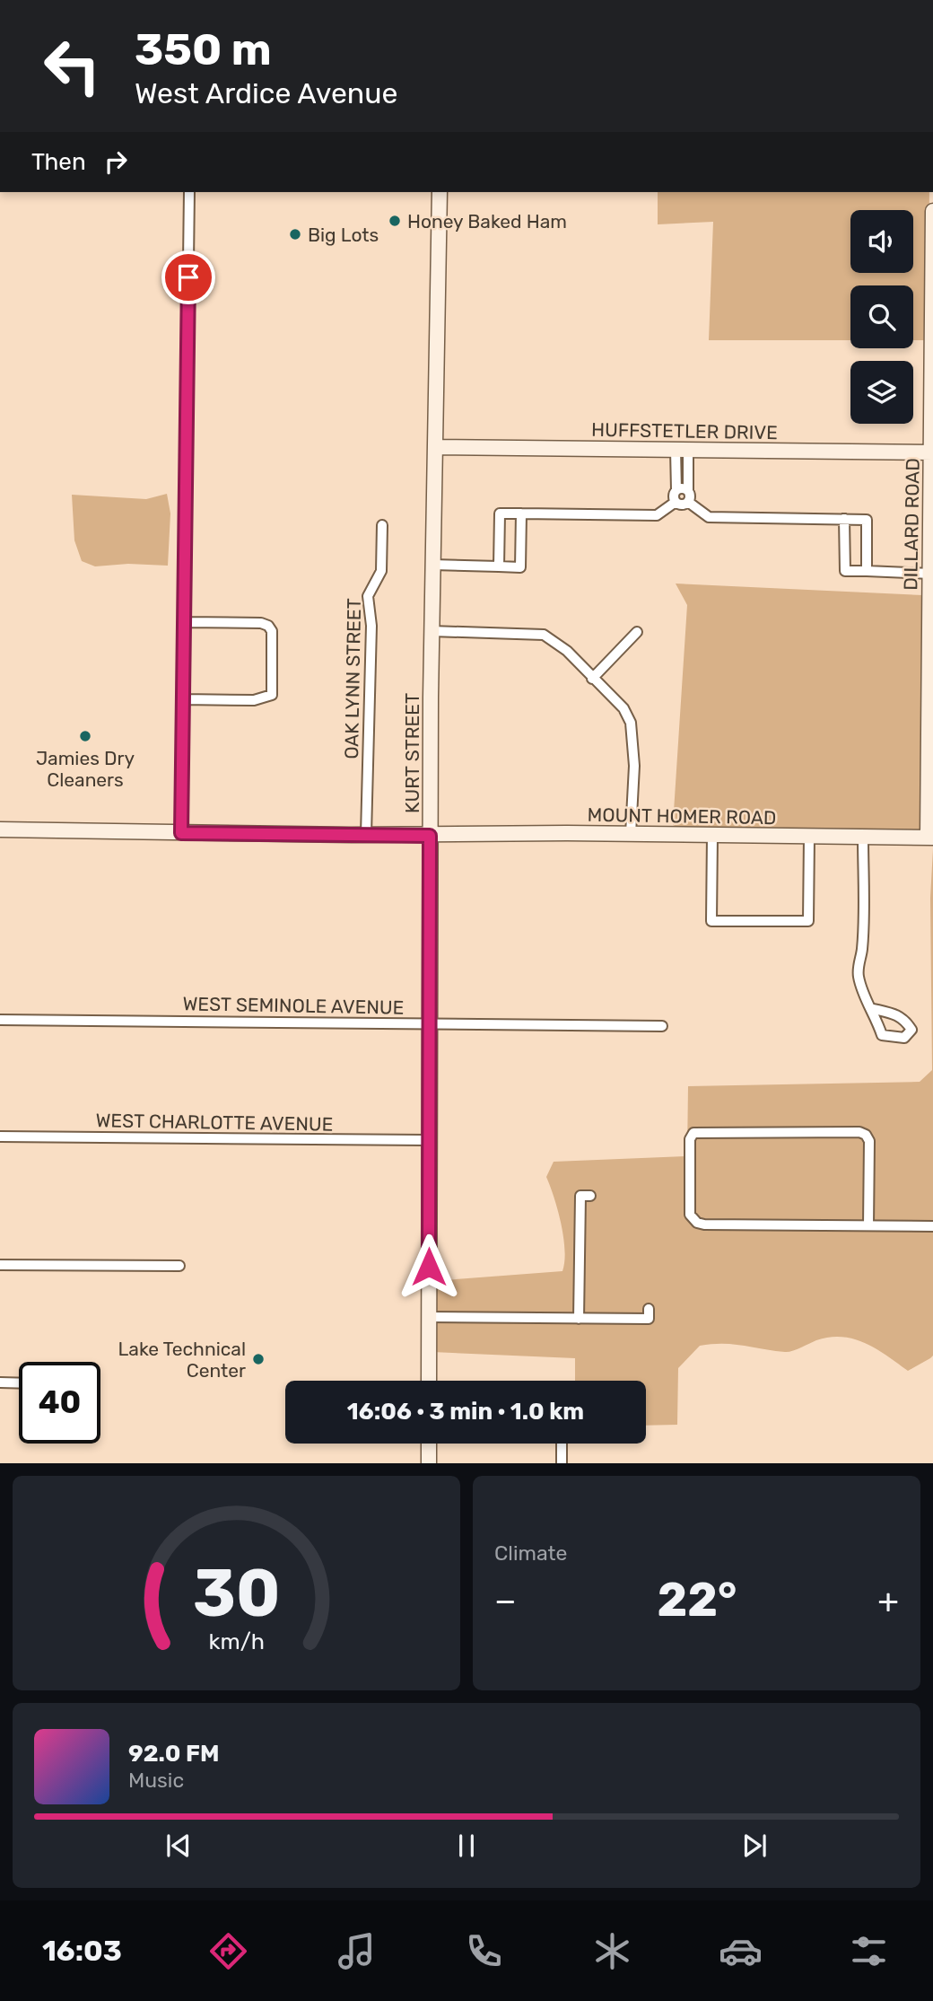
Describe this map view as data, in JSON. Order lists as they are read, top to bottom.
{
  "streets": {
    "street": [
      "HUFFSTETLER DRIVE",
      "DILLARD ROAD",
      "OAK LYNN STREET",
      "KURT STREET",
      "MOUNT HOMER ROAD",
      "WEST SEMINOLE AVENUE",
      "WEST CHARLOTTE AVENUE"
    ]
  },
  "crossings": [
    ["HUFFSTETLER DRIVE", "DILLARD ROAD"],
    ["HUFFSTETLER DRIVE", "KURT STREET"],
    ["DILLARD ROAD", "MOUNT HOMER ROAD"],
    ["OAK LYNN STREET", "MOUNT HOMER ROAD"],
    ["KURT STREET", "MOUNT HOMER ROAD"],
    ["KURT STREET", "WEST SEMINOLE AVENUE"],
    ["KURT STREET", "WEST CHARLOTTE AVENUE"]
  ],
  "places": [
    "Honey Baked Ham",
    "Big Lots",
    "Jamies Dry Cleaners",
    "Lake Technical Center"
  ],
  "page": {
    "turn": ["350 m", "West Ardice Avenue"],
    "then": "Then",
    "limit": "40",
    "trip": "16:06 · 3 min · 1.0 km",
    "tile": "Climate",
    "heat": ["−", "22°", "+"],
    "song": ["92.0 FM", "Music"],
    "tabs": "16:03",
    "gauge": ["30", "km/h"]
  }
}
